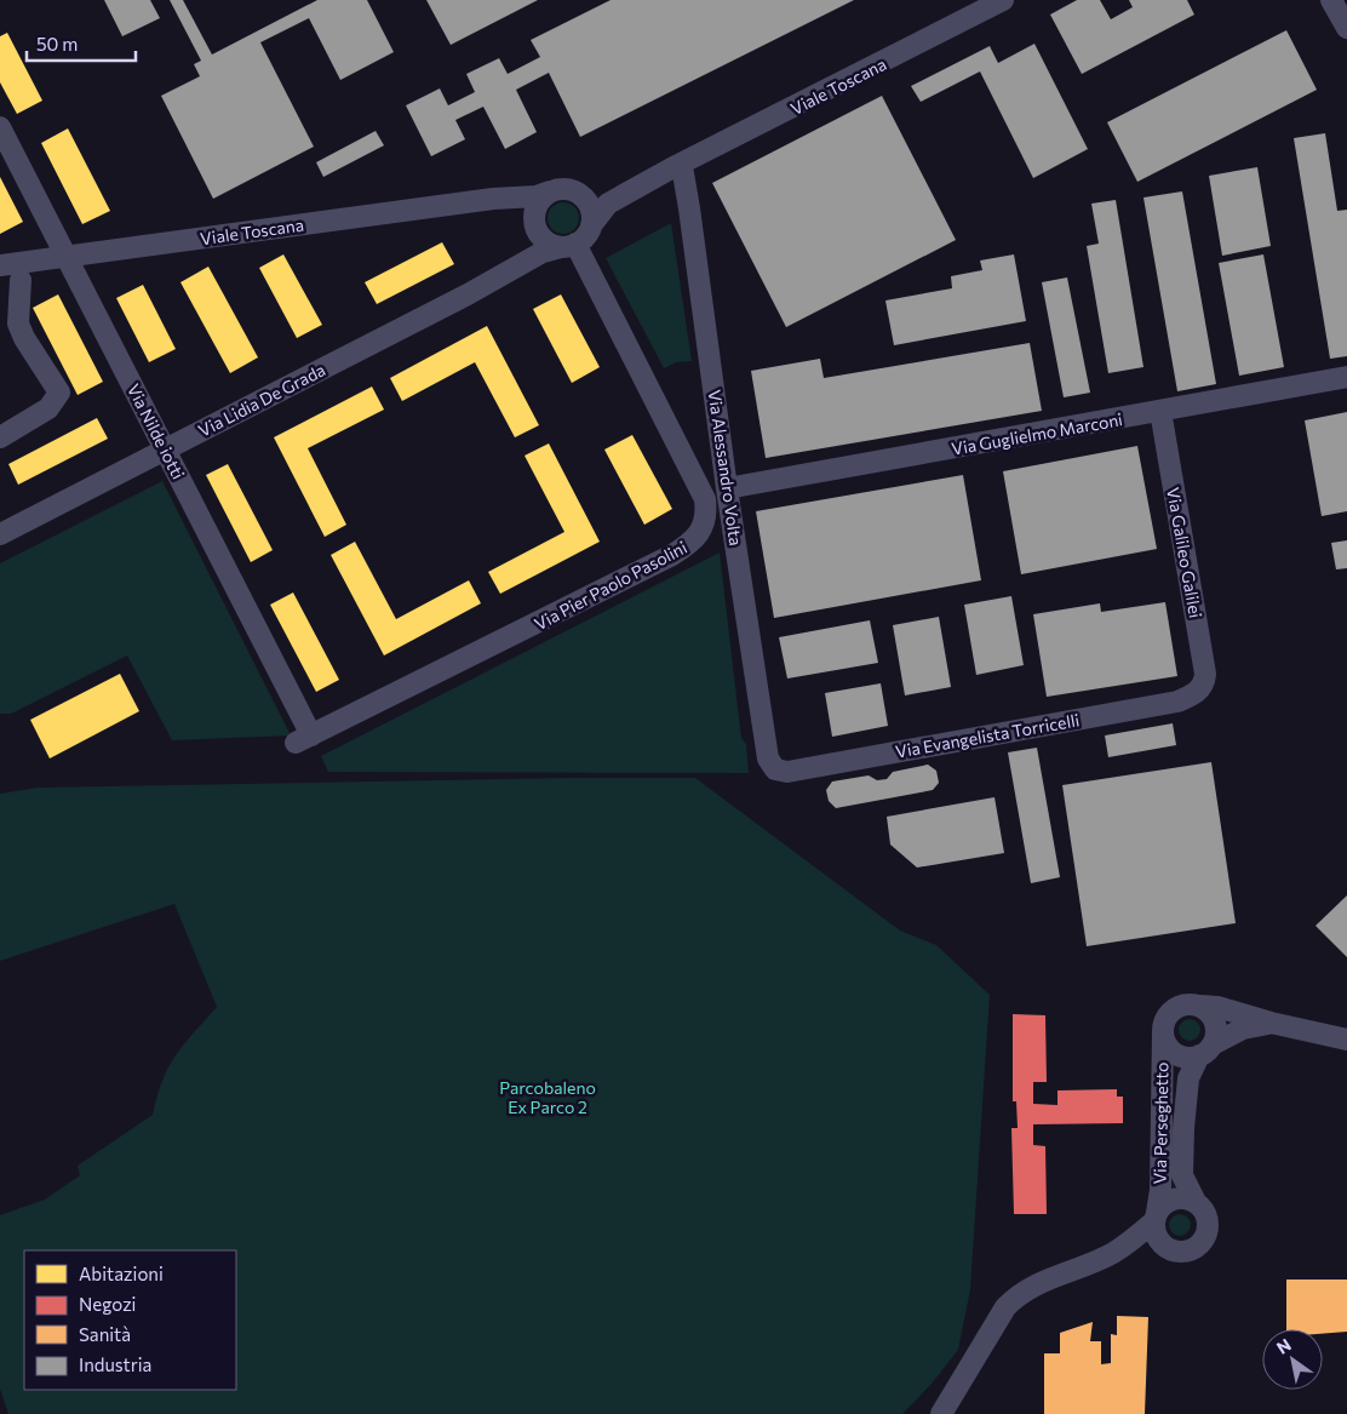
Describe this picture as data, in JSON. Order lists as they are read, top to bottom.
{
  "streets": {
    "street": [
      "Viale Toscana",
      "Via Lidia De Grada",
      "Via Nilde iotti",
      "Via Guglielmo Marconi",
      "Via Alessandro Volta",
      "Via Galileo Galilei",
      "Via Pier Paolo Pasolini",
      "Via Evangelista Torricelli",
      "Via Perseghetto"
    ]
  },
  "crossings": [
    ["Viale Toscana", "Via Lidia De Grada"],
    ["Viale Toscana", "Via Nilde iotti"],
    ["Viale Toscana", "Via Alessandro Volta"],
    ["Viale Toscana", "Via Pier Paolo Pasolini"],
    ["Via Lidia De Grada", "Via Nilde iotti"],
    ["Via Lidia De Grada", "Via Pier Paolo Pasolini"],
    ["Via Nilde iotti", "Via Pier Paolo Pasolini"],
    ["Via Guglielmo Marconi", "Via Alessandro Volta"],
    ["Via Guglielmo Marconi", "Via Galileo Galilei"],
    ["Via Alessandro Volta", "Via Evangelista Torricelli"],
    ["Via Galileo Galilei", "Via Evangelista Torricelli"]
  ],
  "parks": ["Parcobaleno Ex Parco 2"],
  "legend": [
    "Abitazioni",
    "Negozi",
    "Sanità",
    "Industria"
  ],
  "scale_bar": "50 m",
  "north": "top left"
}
